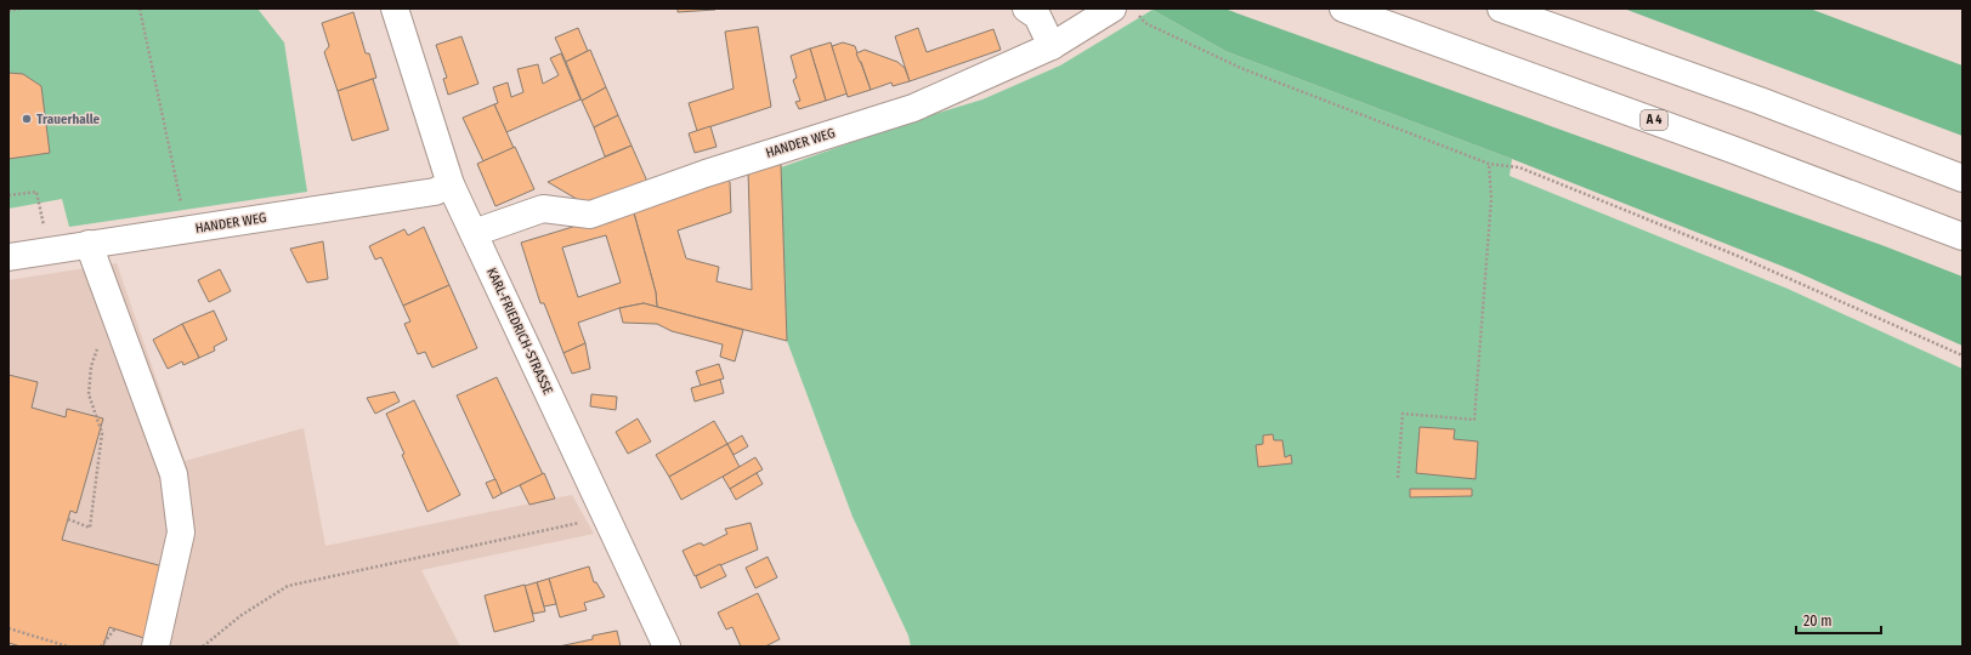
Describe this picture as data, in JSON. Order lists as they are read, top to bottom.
{
  "streets": {
    "main road": ["A 4", "HANDER WEG", "KARL-FRIEDRICH-STRASSE"]
  },
  "crossings": [
    ["HANDER WEG", "KARL-FRIEDRICH-STRASSE"]
  ],
  "places": ["Trauerhalle"],
  "scale_bar": "20 m"
}
